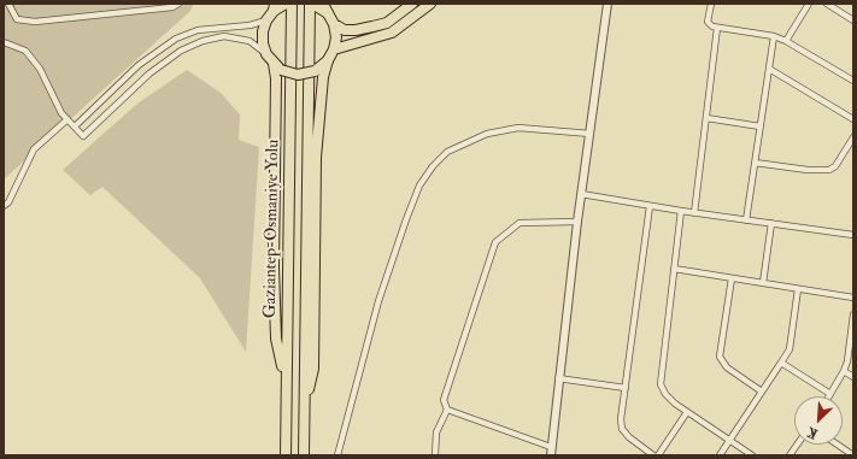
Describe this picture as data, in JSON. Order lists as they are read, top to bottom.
{
  "streets": {
    "main road": ["Gaziantep-Osmaniye Yolu"]
  },
  "north": "bottom left"
}
